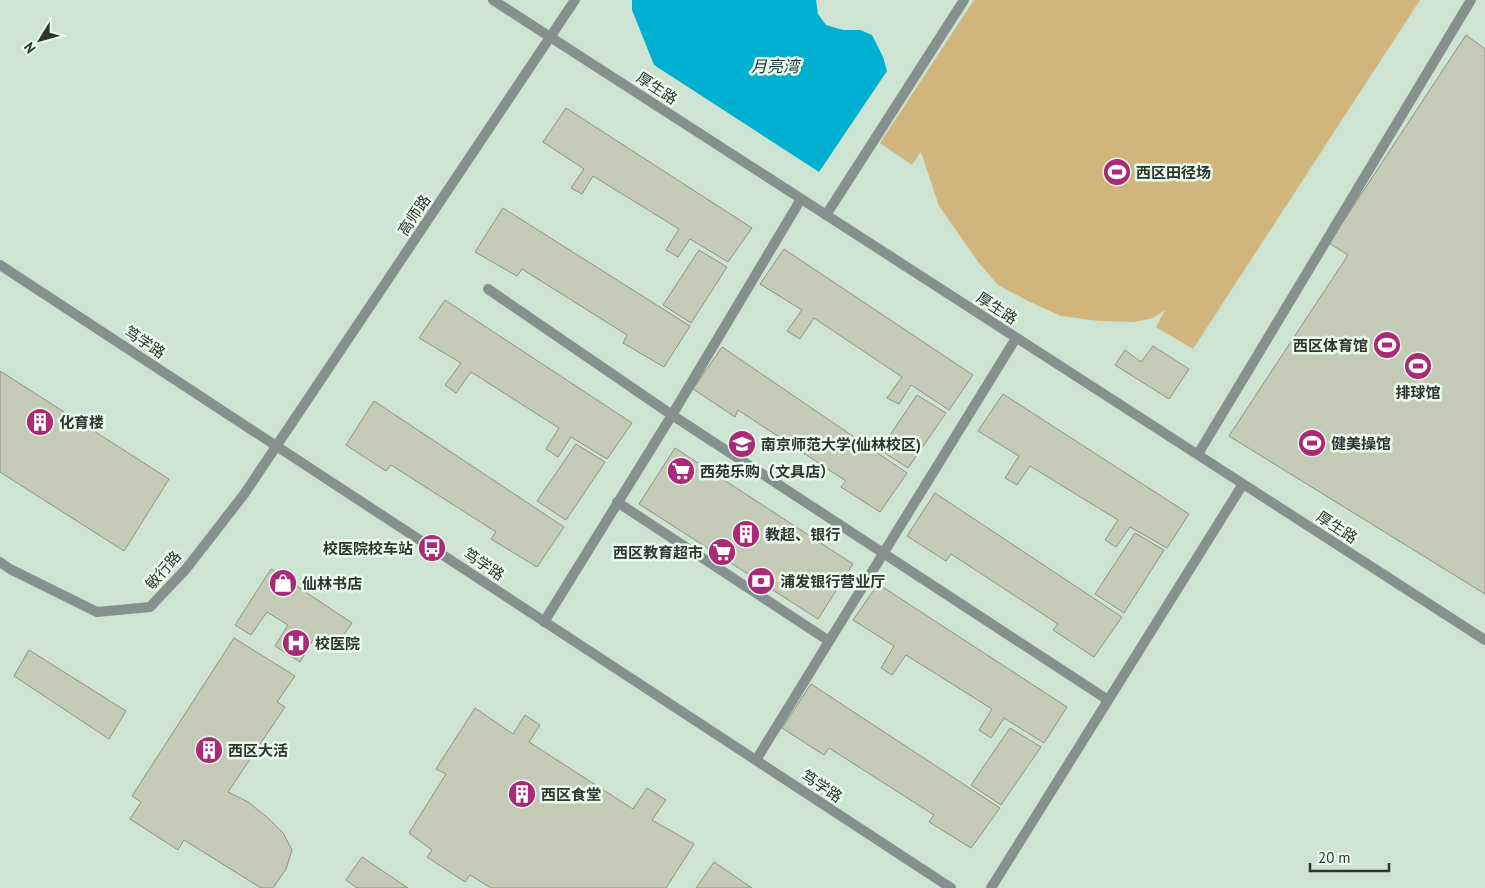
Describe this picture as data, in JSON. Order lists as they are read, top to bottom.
{
  "streets": {
    "street": [
      "厚生路",
      "高师路",
      "笃学路",
      "敏行路"
    ]
  },
  "crossings": [
    ["厚生路", "高师路"],
    ["高师路", "笃学路"],
    ["高师路", "敏行路"],
    ["笃学路", "敏行路"]
  ],
  "water": ["月亮湾"],
  "places": {
    "sports": [
      "西区田径场",
      "西区体育馆",
      "排球馆",
      "健美操馆"
    ],
    "building": [
      "化育楼",
      "教超、银行",
      "西区大活",
      "西区食堂"
    ],
    "school or university": ["南京师范大学(仙林校区)"],
    "supermarket": ["西苑乐购（文具店）", "西区教育超市"],
    "bus stop": ["校医院校车站"],
    "bank": ["浦发银行营业厅"],
    "shop": ["仙林书店"],
    "hospital": ["校医院"]
  },
  "scale_bar": "20 m",
  "north": "bottom left"
}
